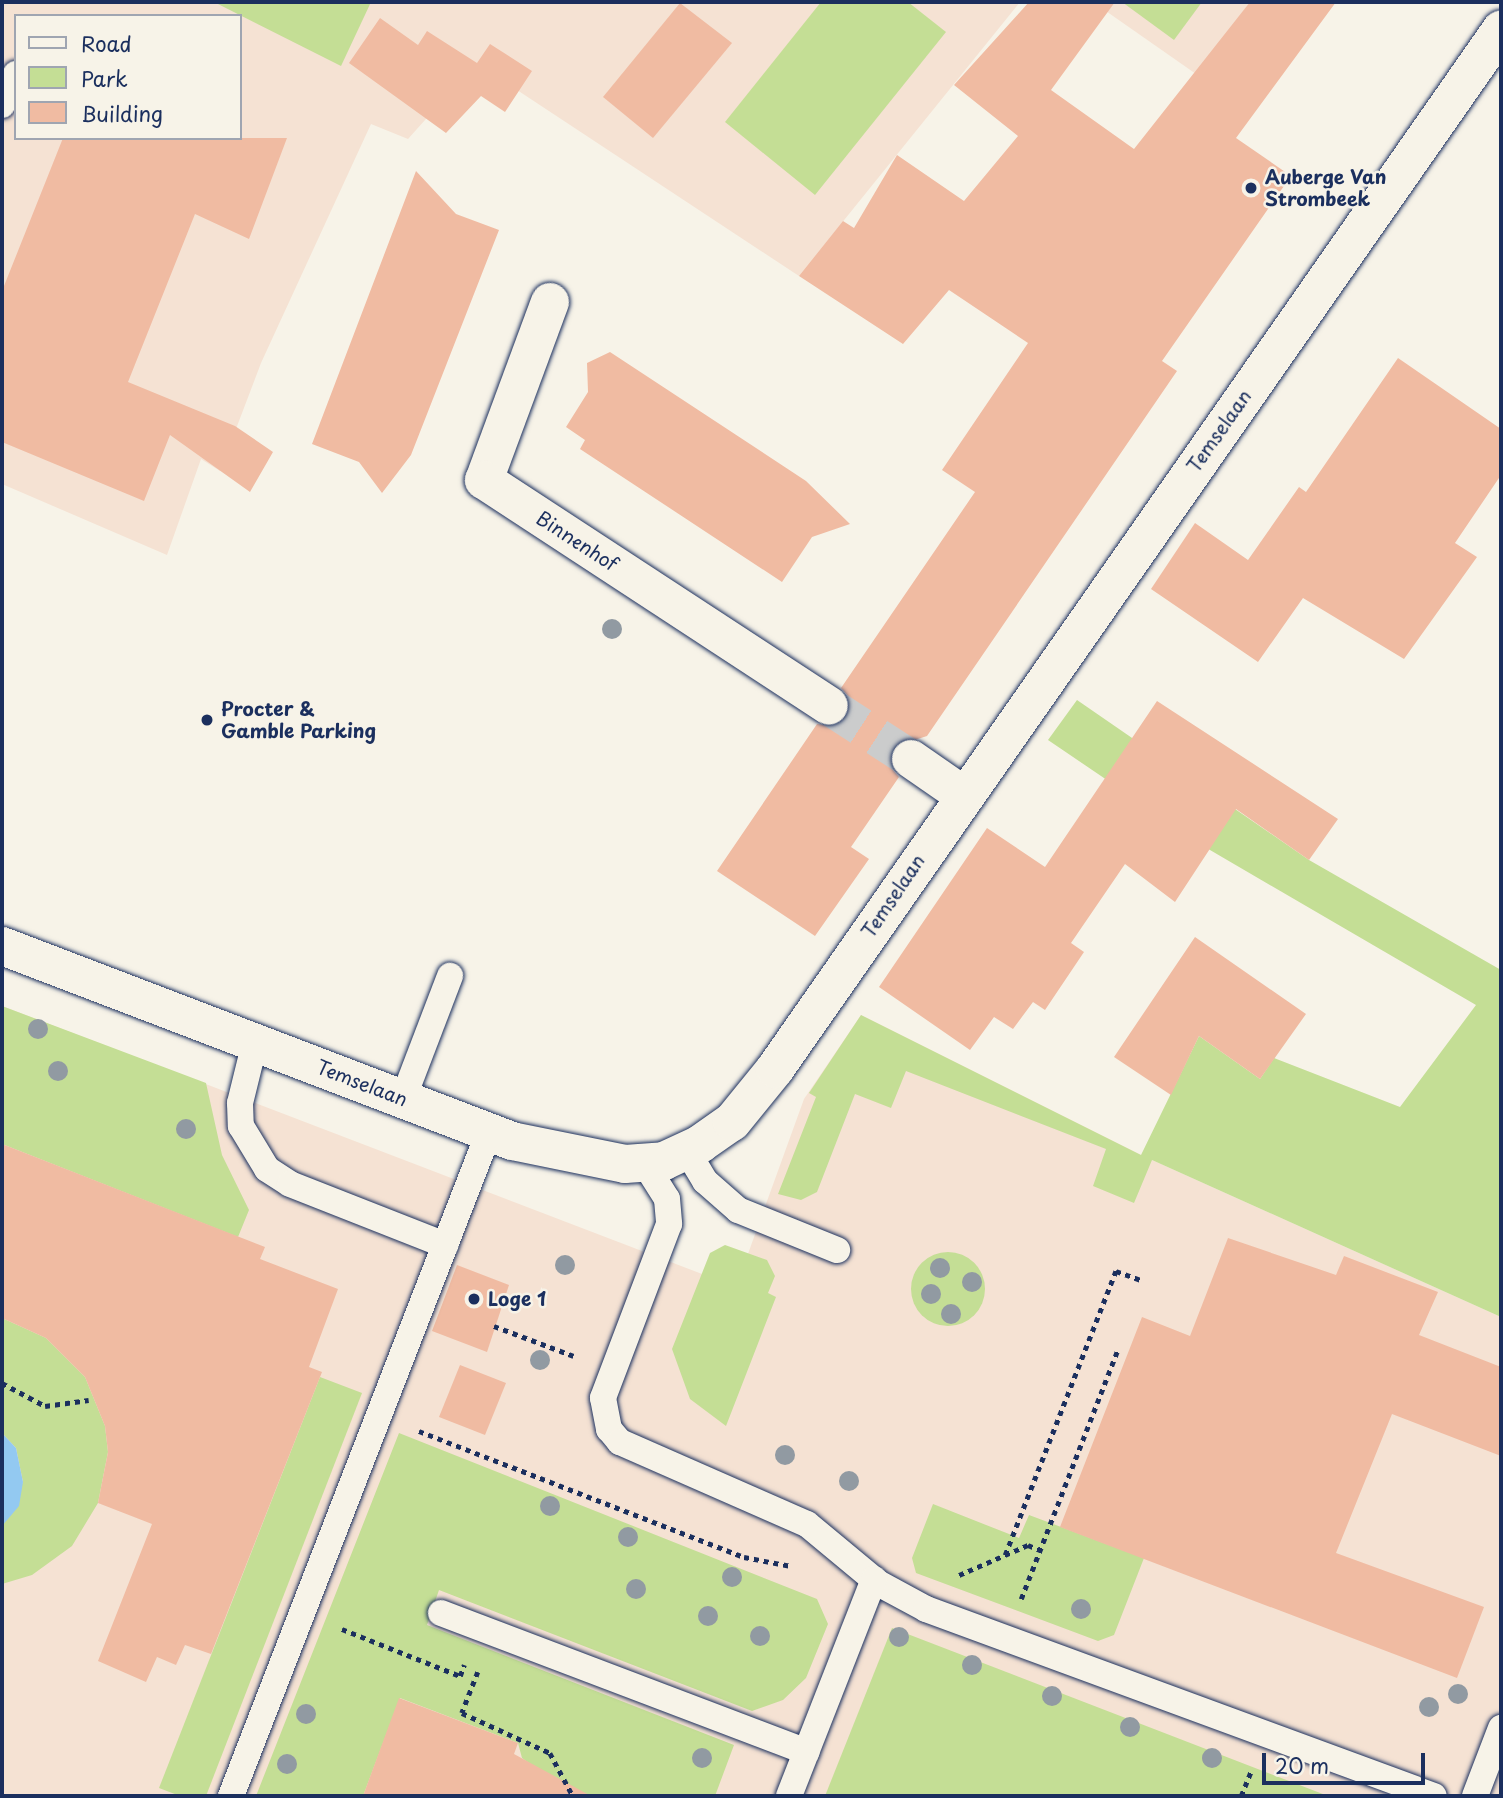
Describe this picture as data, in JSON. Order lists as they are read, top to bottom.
{
  "streets": {
    "street": ["Temselaan", "Binnenhof"]
  },
  "places": ["Auberge Van Strombeek", "Procter & Gamble Parking", "Loge 1"],
  "legend": ["Road", "Park", "Building"],
  "scale_bar": "20 m"
}
